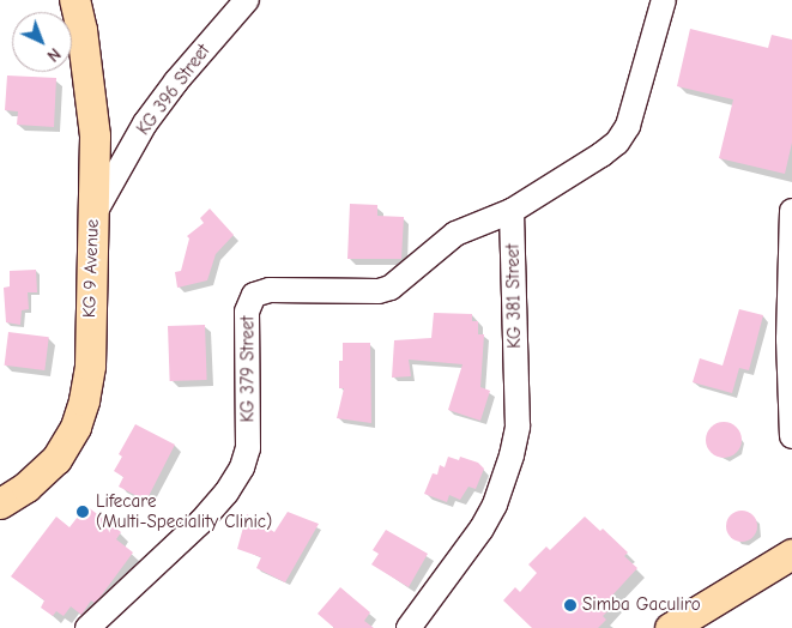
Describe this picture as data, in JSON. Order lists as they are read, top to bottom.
{
  "streets": {
    "main road": ["KG 9 Avenue"],
    "street": ["KG 396 Street", "KG 381 Street", "KG 379 Street"]
  },
  "crossings": [
    ["KG 396 Street", "KG 9 Avenue"],
    ["KG 381 Street", "KG 379 Street"]
  ],
  "places": ["Lifecare (Multi-Speciality Clinic)", "Simba Gaculiro"],
  "north": "bottom right"
}
